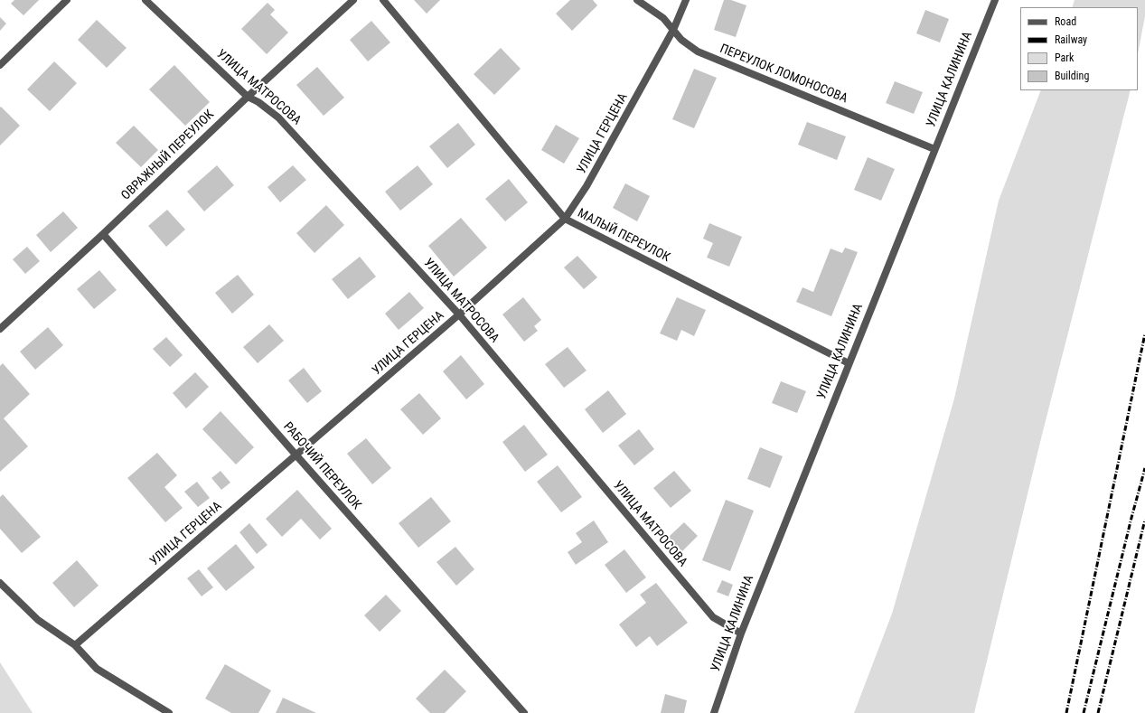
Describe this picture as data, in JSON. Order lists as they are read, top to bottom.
{
  "streets": {
    "street": [
      "ПЕРЕУЛОК ЛОМОНОСОВА",
      "УЛИЦА КАЛИНИНА",
      "УЛИЦА МАТРОСОВА",
      "УЛИЦА ГЕРЦЕНА",
      "ОВРАЖНЫЙ ПЕРЕУЛОК",
      "МАЛЫЙ ПЕРЕУЛОК",
      "РАБОЧИЙ ПЕРЕУЛОК"
    ]
  },
  "crossings": [
    ["ПЕРЕУЛОК ЛОМОНОСОВА", "УЛИЦА КАЛИНИНА"],
    ["ПЕРЕУЛОК ЛОМОНОСОВА", "УЛИЦА ГЕРЦЕНА"],
    ["УЛИЦА КАЛИНИНА", "УЛИЦА МАТРОСОВА"],
    ["УЛИЦА КАЛИНИНА", "МАЛЫЙ ПЕРЕУЛОК"],
    ["УЛИЦА МАТРОСОВА", "УЛИЦА ГЕРЦЕНА"],
    ["УЛИЦА МАТРОСОВА", "ОВРАЖНЫЙ ПЕРЕУЛОК"],
    ["УЛИЦА ГЕРЦЕНА", "МАЛЫЙ ПЕРЕУЛОК"],
    ["УЛИЦА ГЕРЦЕНА", "РАБОЧИЙ ПЕРЕУЛОК"],
    ["ОВРАЖНЫЙ ПЕРЕУЛОК", "РАБОЧИЙ ПЕРЕУЛОК"]
  ],
  "legend": [
    "Road",
    "Railway",
    "Park",
    "Building"
  ]
}
